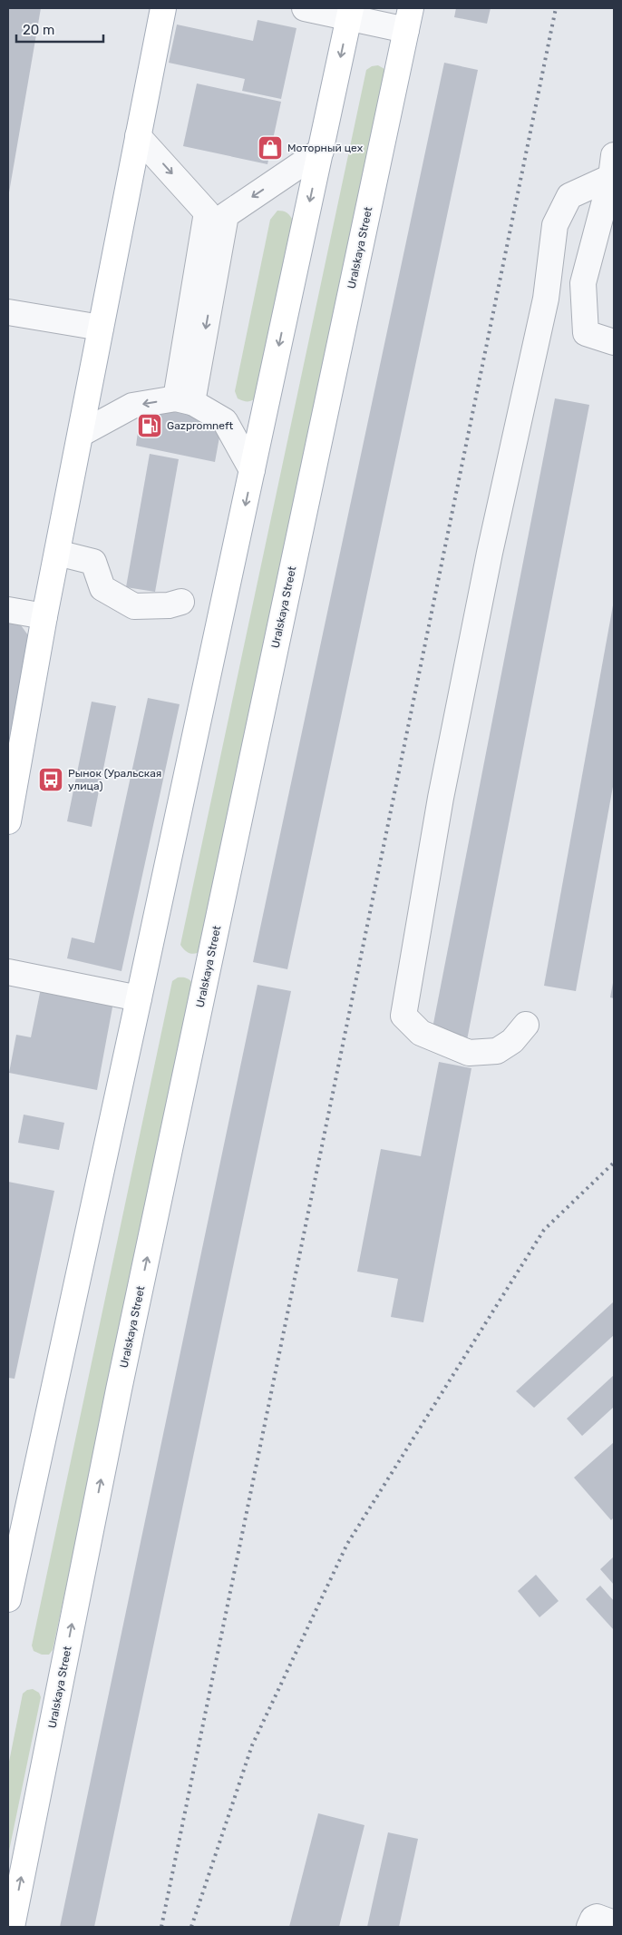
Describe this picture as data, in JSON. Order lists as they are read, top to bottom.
{
  "streets": {
    "main road": ["Uralskaya Street"]
  },
  "places": {
    "shop": ["Моторный цех"],
    "fuel station": ["Gazpromneft"],
    "bus stop": ["Рынок (Уральская улица)"]
  },
  "scale_bar": "20 m"
}
